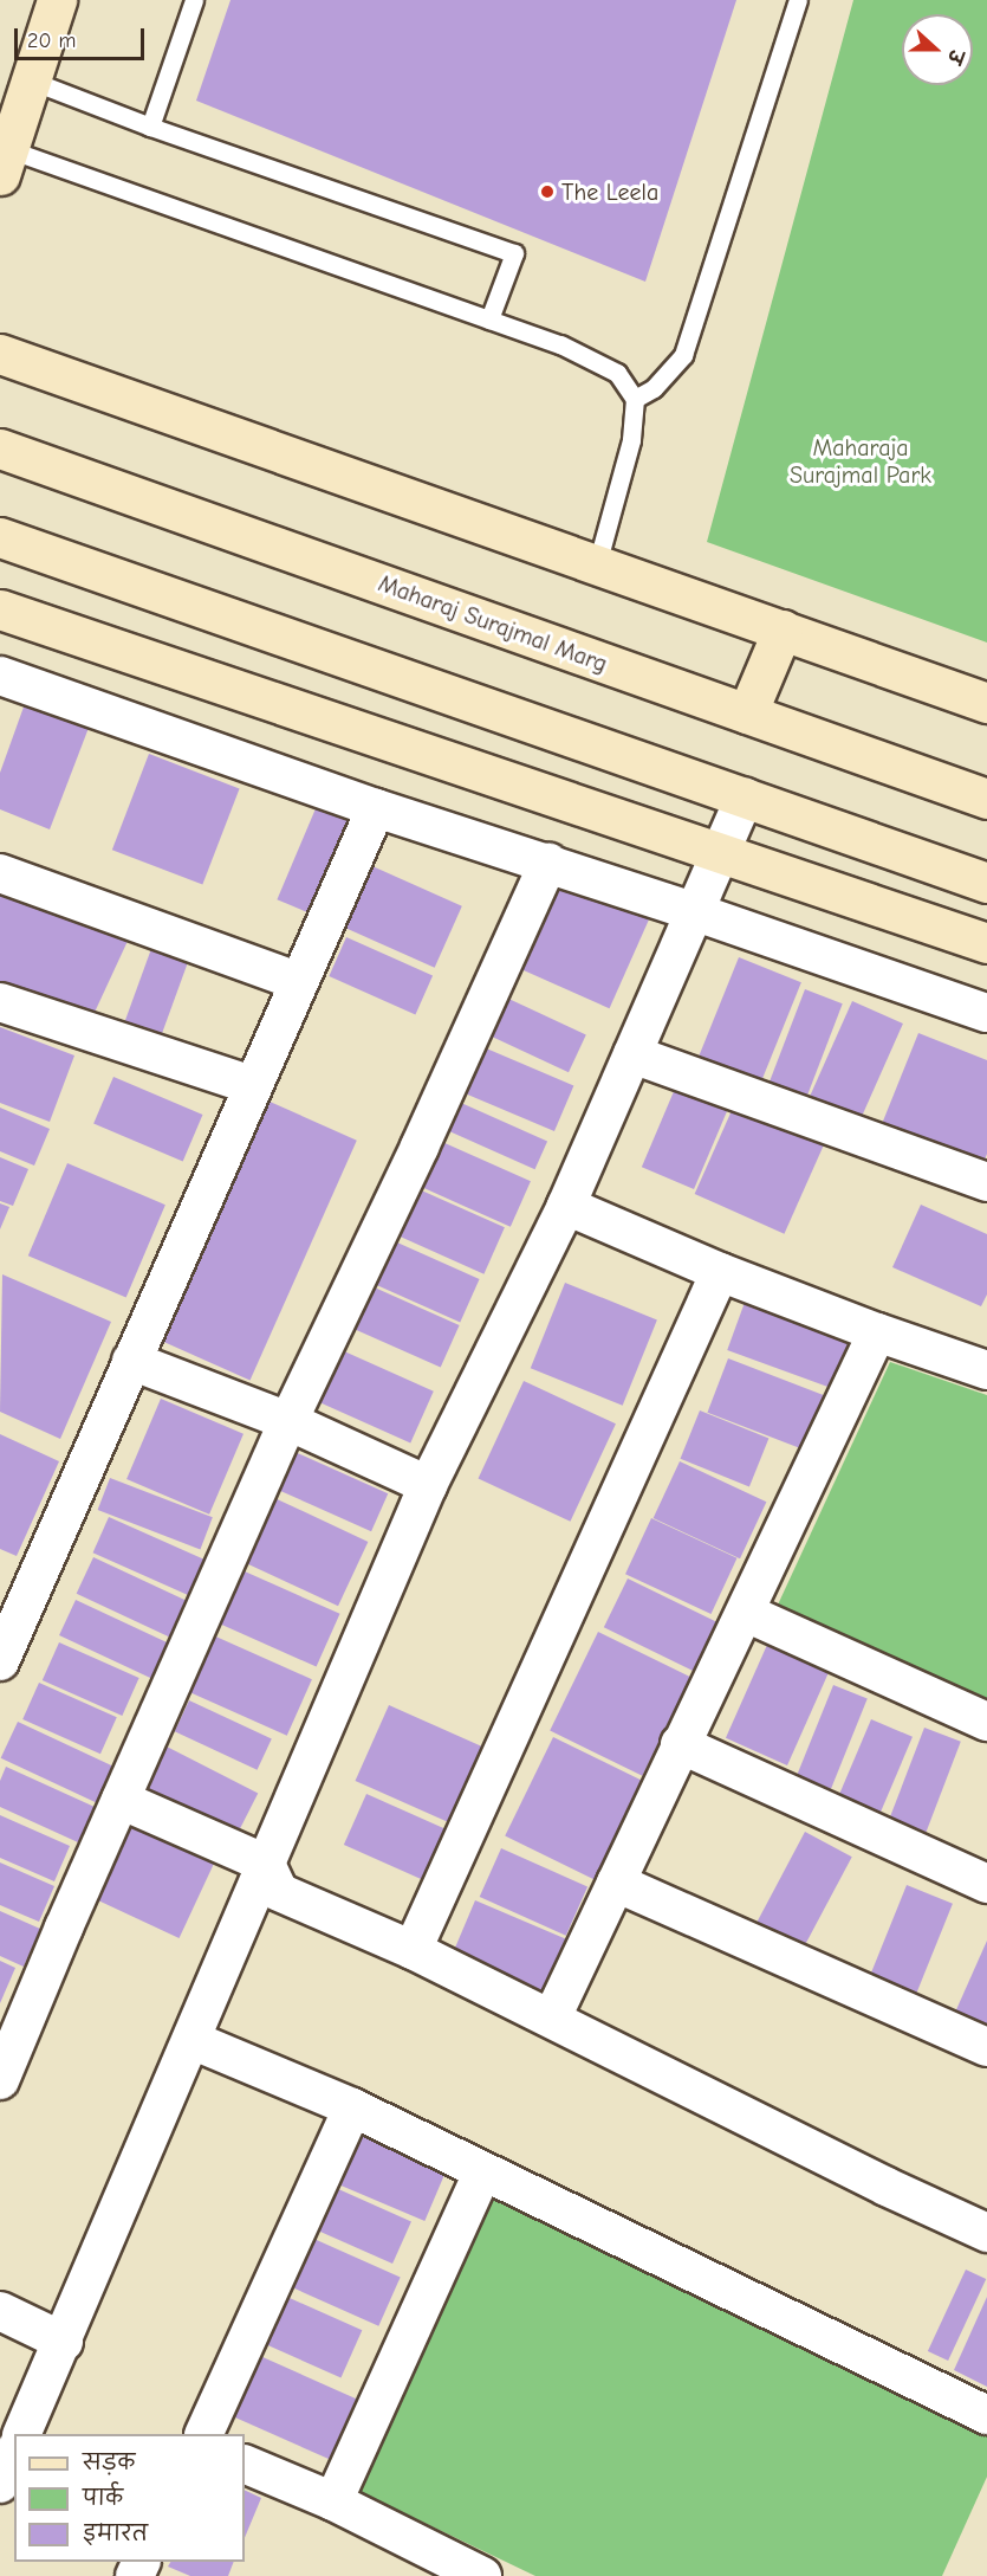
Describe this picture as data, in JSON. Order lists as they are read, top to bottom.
{
  "streets": {
    "street": ["Maharaj Surajmal Marg"]
  },
  "parks": ["Maharaja Surajmal Park"],
  "places": ["The Leela"],
  "legend": ["सड़क", "पार्क", "इमारत"],
  "scale_bar": "20 m",
  "north": "right"
}
